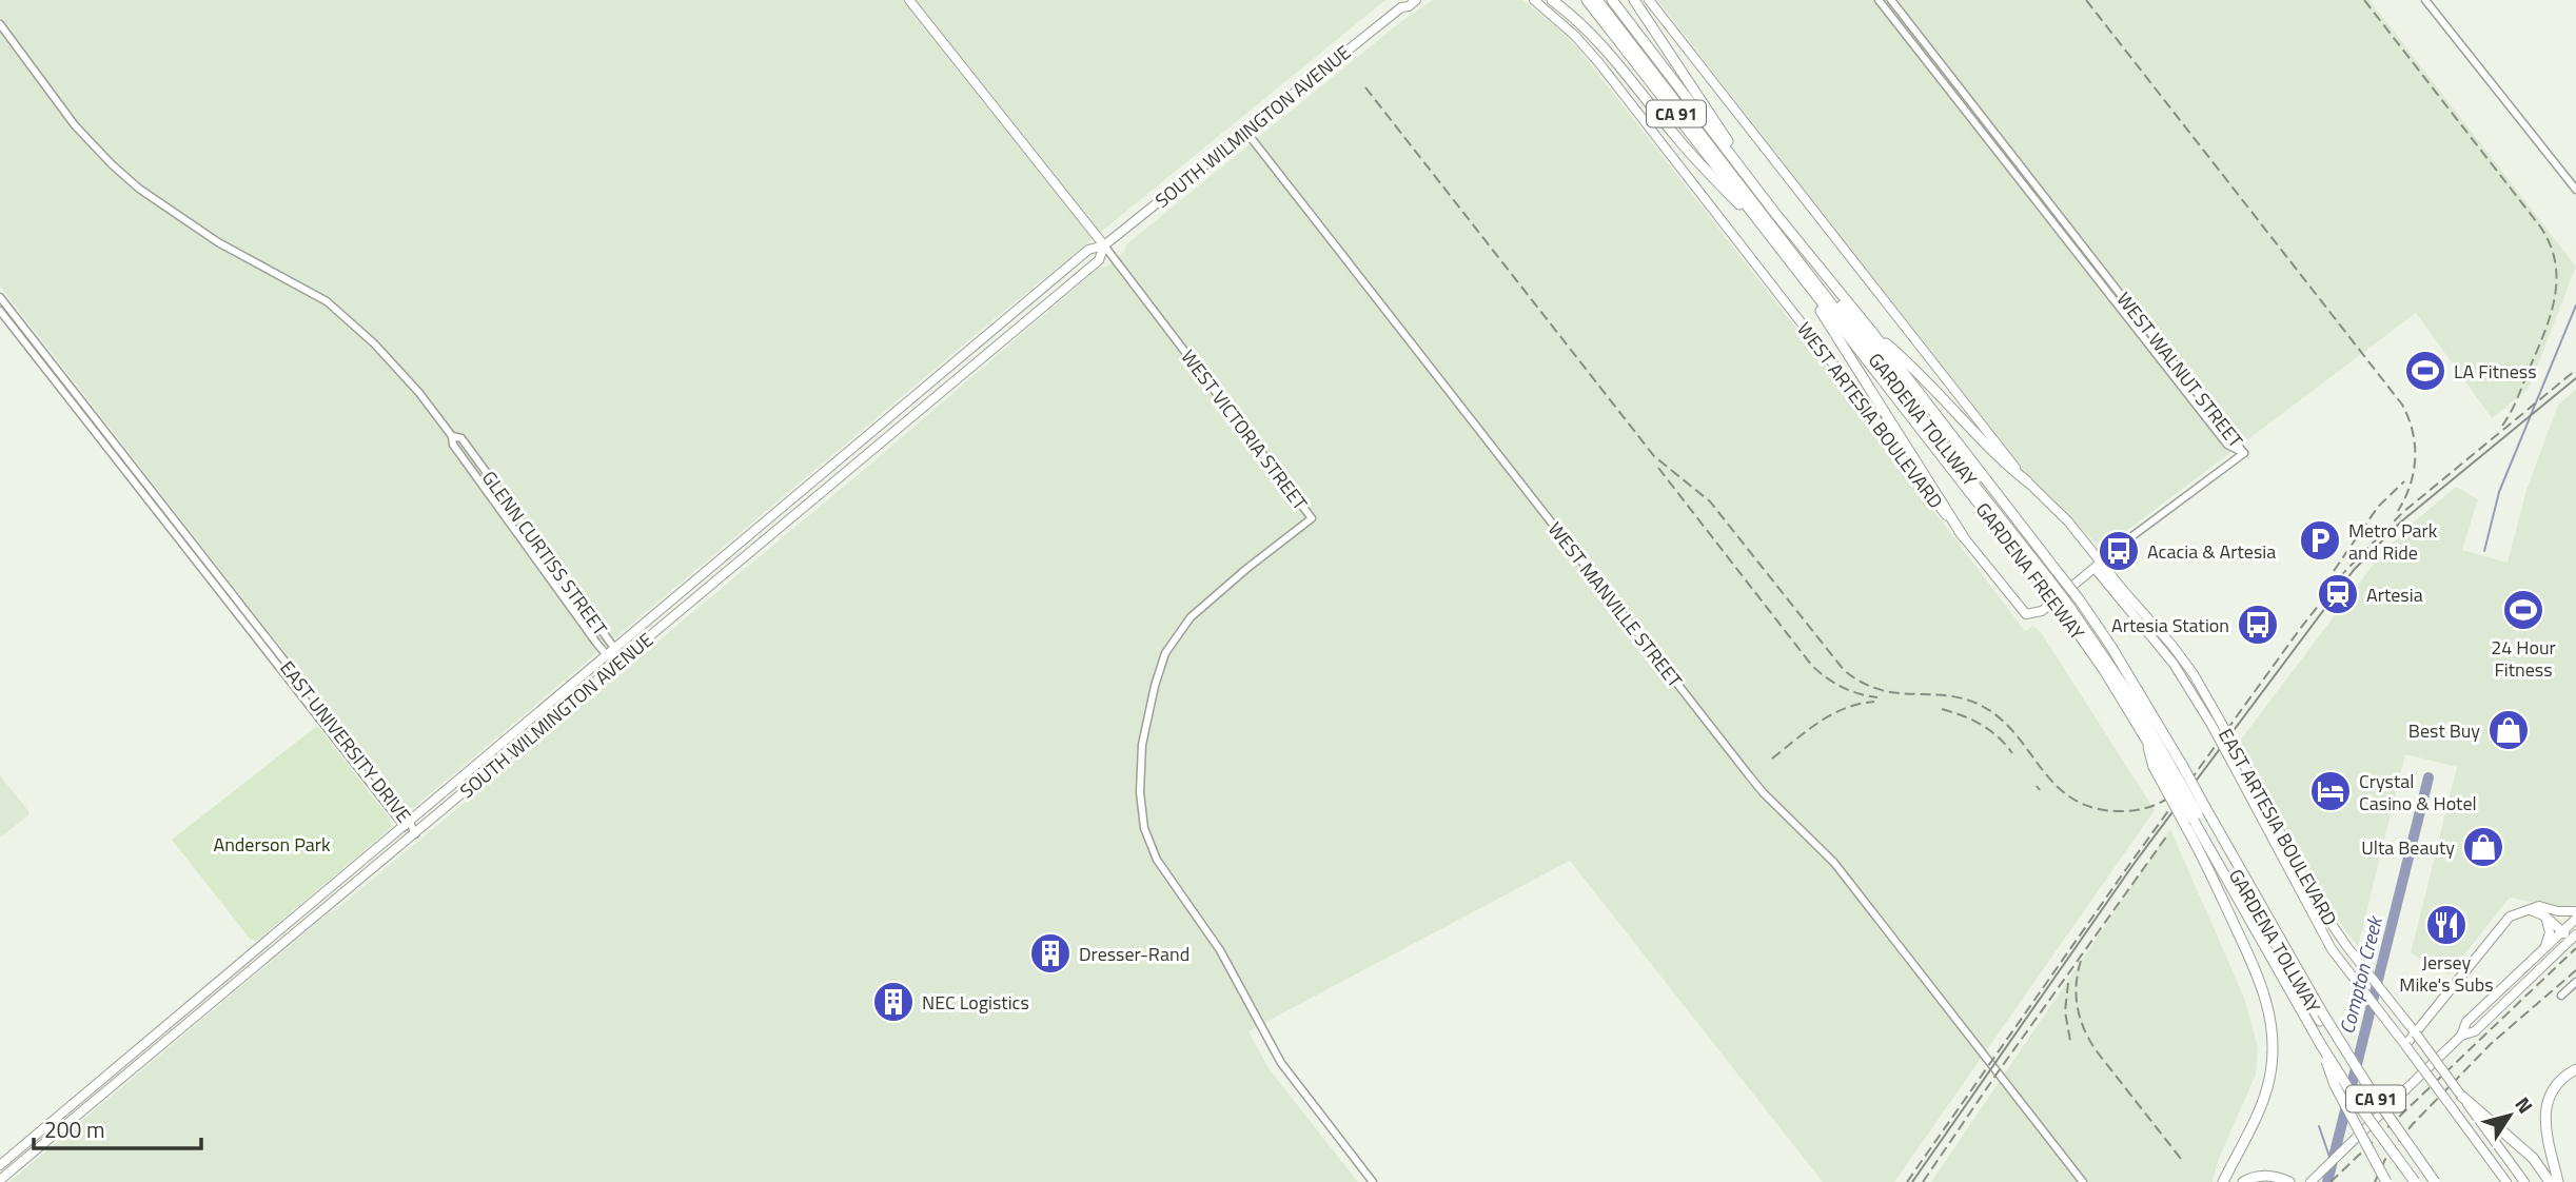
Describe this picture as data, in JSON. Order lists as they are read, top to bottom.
{
  "streets": {
    "highway": ["CA 91", "GARDENA TOLLWAY", "GARDENA FREEWAY"],
    "main road": [
      "SOUTH WILMINGTON AVENUE",
      "WEST ARTESIA BOULEVARD",
      "WEST VICTORIA STREET",
      "EAST ARTESIA BOULEVARD"
    ],
    "street": [
      "WEST WALNUT STREET",
      "GLENN CURTISS STREET",
      "WEST MANVILLE STREET",
      "EAST UNIVERSITY DRIVE"
    ]
  },
  "crossings": [
    ["CA 91", "GARDENA TOLLWAY"],
    ["SOUTH WILMINGTON AVENUE", "WEST VICTORIA STREET"],
    ["SOUTH WILMINGTON AVENUE", "GLENN CURTISS STREET"],
    ["SOUTH WILMINGTON AVENUE", "WEST MANVILLE STREET"],
    ["SOUTH WILMINGTON AVENUE", "EAST UNIVERSITY DRIVE"],
    ["GARDENA TOLLWAY", "GARDENA FREEWAY"]
  ],
  "water": ["Compton Creek"],
  "parks": ["Anderson Park"],
  "places": {
    "sports": ["LA Fitness", "24 Hour Fitness"],
    "parking": ["Metro Park and Ride"],
    "bus stop": ["Acacia & Artesia", "Artesia Station"],
    "station": ["Artesia"],
    "shop": ["Best Buy", "Ulta Beauty"],
    "hotel": ["Crystal Casino & Hotel"],
    "restaurant": ["Jersey Mike's Subs"],
    "building": ["Dresser-Rand", "NEC Logistics"]
  },
  "scale_bar": "200 m",
  "north": "top right"
}
